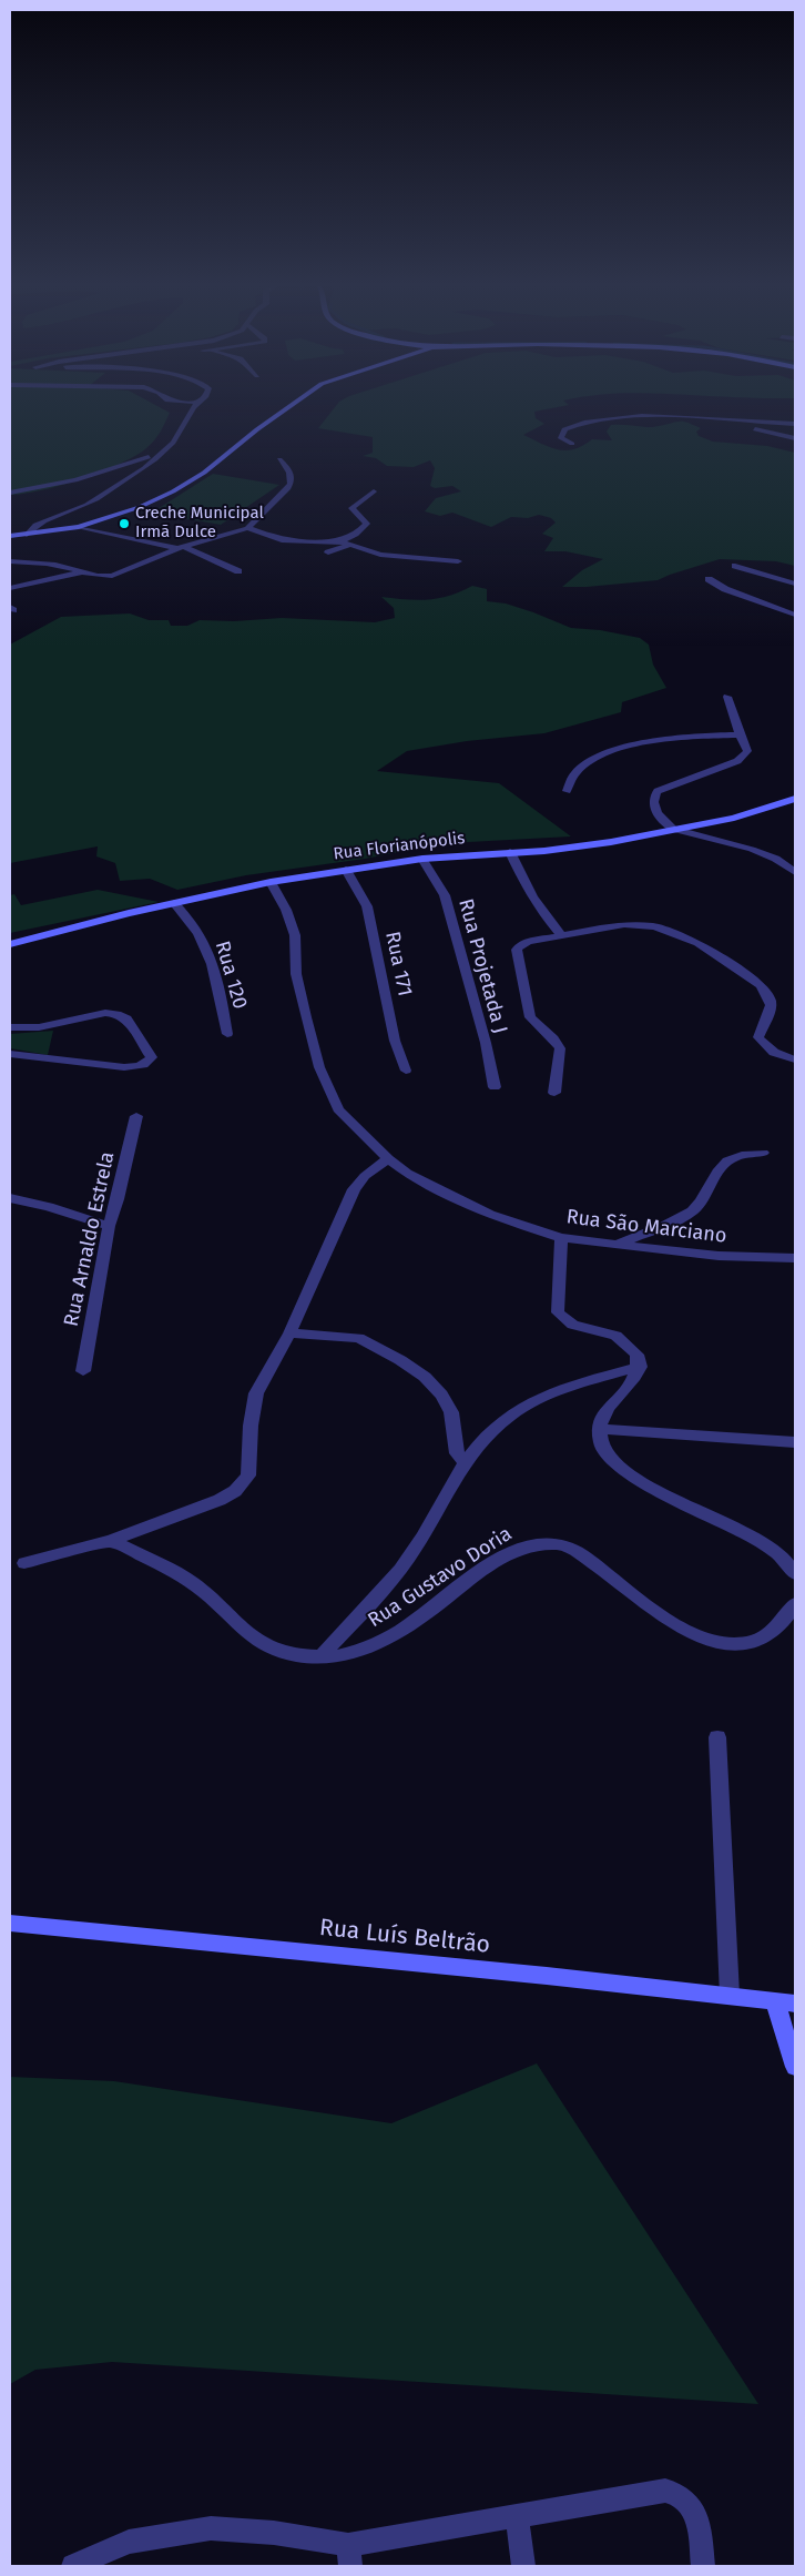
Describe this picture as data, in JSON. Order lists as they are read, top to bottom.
{
  "streets": {
    "street": [
      "Rua Florianópolis",
      "Rua 171",
      "Rua Projetada J",
      "Rua 120",
      "Rua São Marciano",
      "Rua Arnaldo Estrela",
      "Rua Gustavo Doria",
      "Rua Luís Beltrão"
    ]
  },
  "crossings": [
    ["Rua Florianópolis", "Rua 171"],
    ["Rua Florianópolis", "Rua Projetada J"],
    ["Rua Florianópolis", "Rua 120"],
    ["Rua Florianópolis", "Rua São Marciano"]
  ],
  "places": ["Creche Municipal Irmã Dulce"]
}
